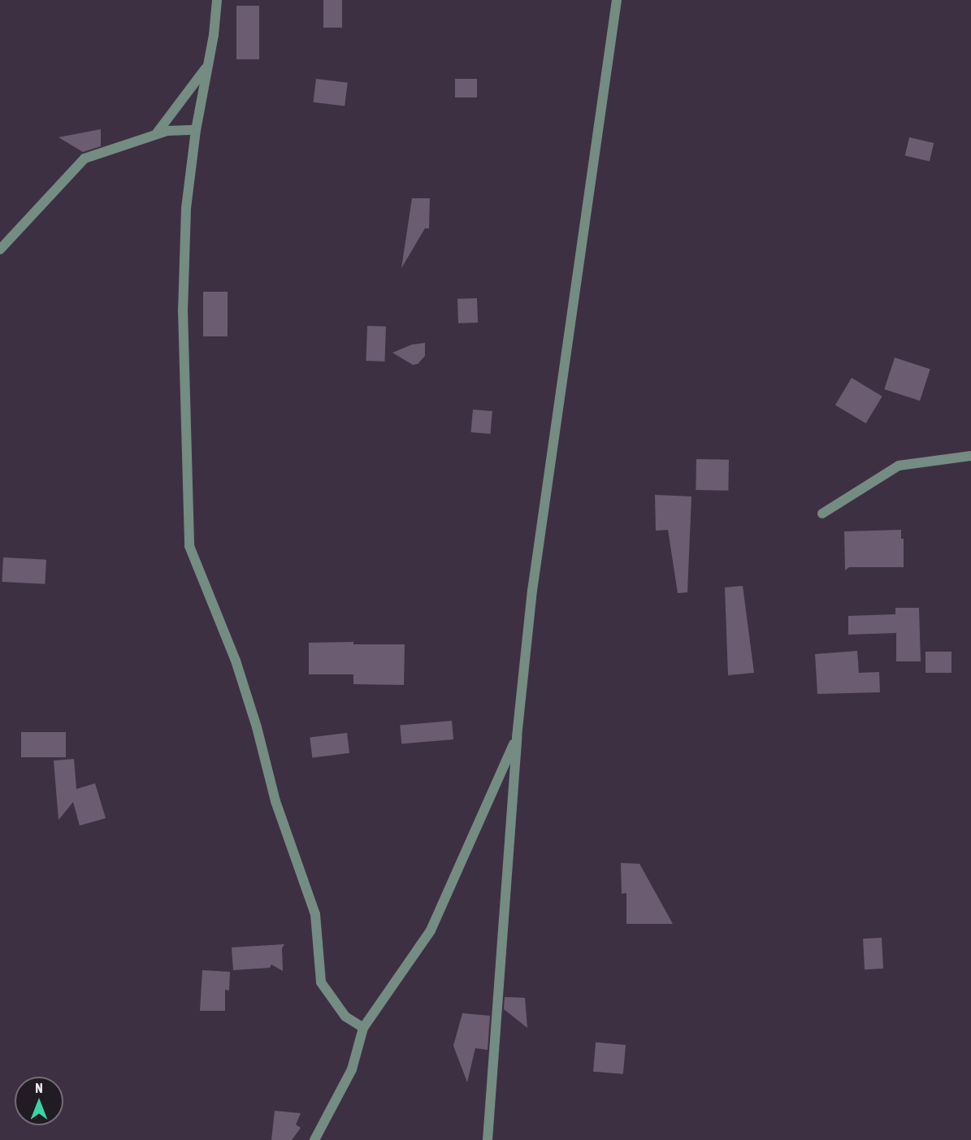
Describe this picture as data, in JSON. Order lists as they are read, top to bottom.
{
  "north": "top"
}
